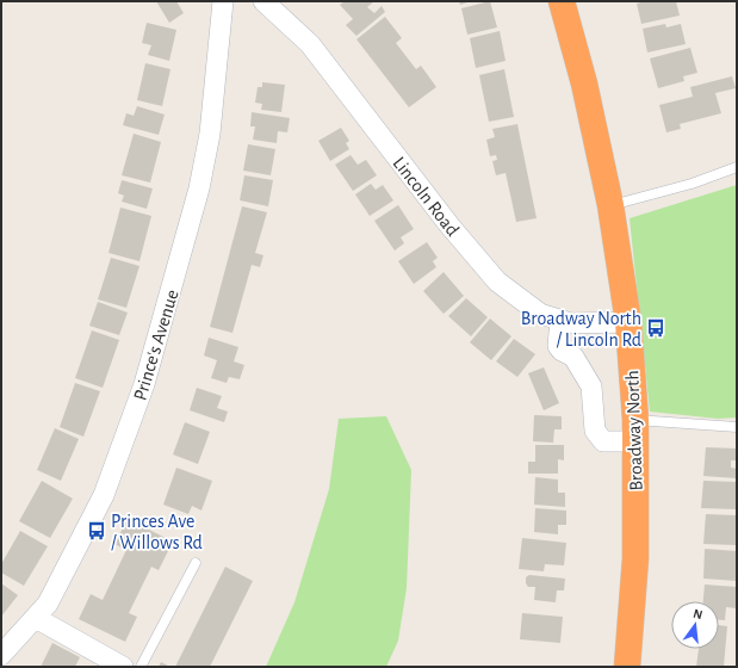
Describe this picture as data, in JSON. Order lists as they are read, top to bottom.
{
  "streets": {
    "highway": ["Broadway North"],
    "street": ["Lincoln Road", "Prince's Avenue"]
  },
  "crossings": [
    ["Lincoln Road", "Broadway North"]
  ],
  "places": {
    "bus stop": ["Broadway North / Lincoln Rd", "Princes Ave / Willows Rd"]
  },
  "north": "top"
}
